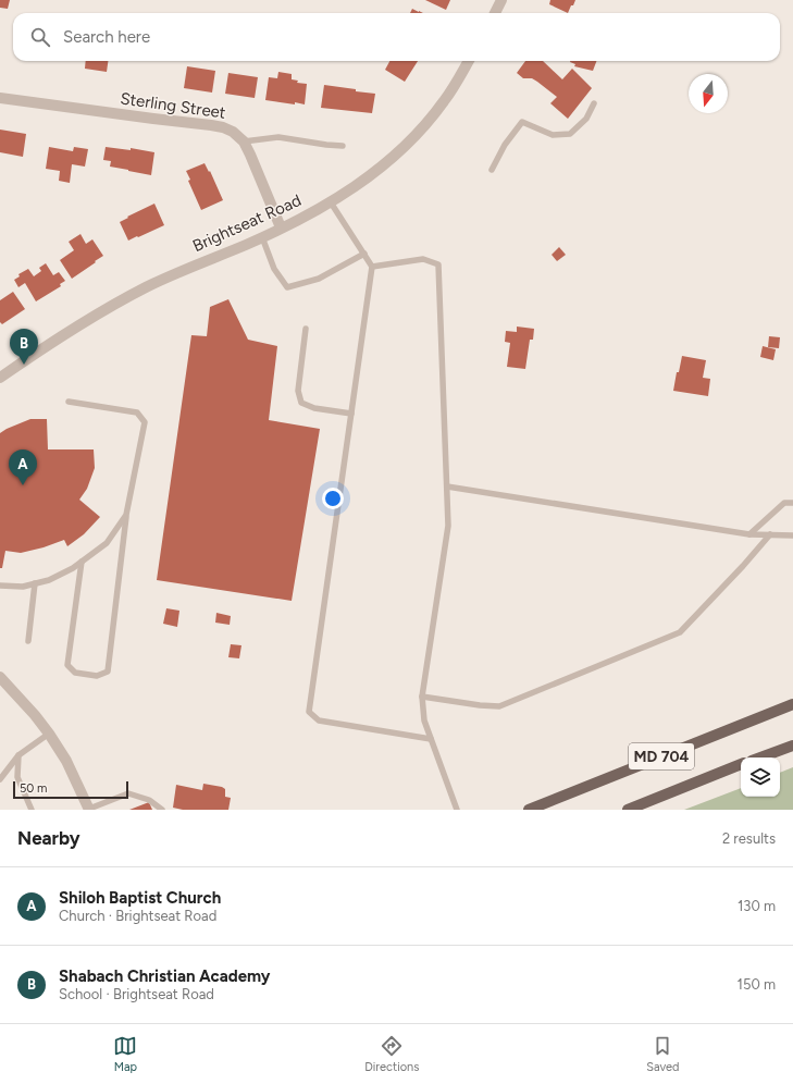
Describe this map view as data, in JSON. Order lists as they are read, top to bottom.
{
  "streets": {
    "main road": ["MD 704"],
    "street": ["Sterling Street", "Brightseat Road"]
  },
  "crossings": [
    ["Sterling Street", "Brightseat Road"]
  ],
  "scale_bar": "50 m",
  "north": "bottom",
  "page": {
    "search": "Search here",
    "pins": ["B", "A"],
    "scale": "50 m",
    "heading": ["Nearby", "2 results"],
    "list": [
      {
        "mark": "A",
        "name": "Shiloh Baptist Church",
        "note": "Church · Brightseat Road",
        "value": "130 m"
      },
      {
        "mark": "B",
        "name": "Shabach Christian Academy",
        "note": "School · Brightseat Road",
        "value": "150 m"
      }
    ],
    "nav": ["Map", "Directions", "Saved"]
  }
}
